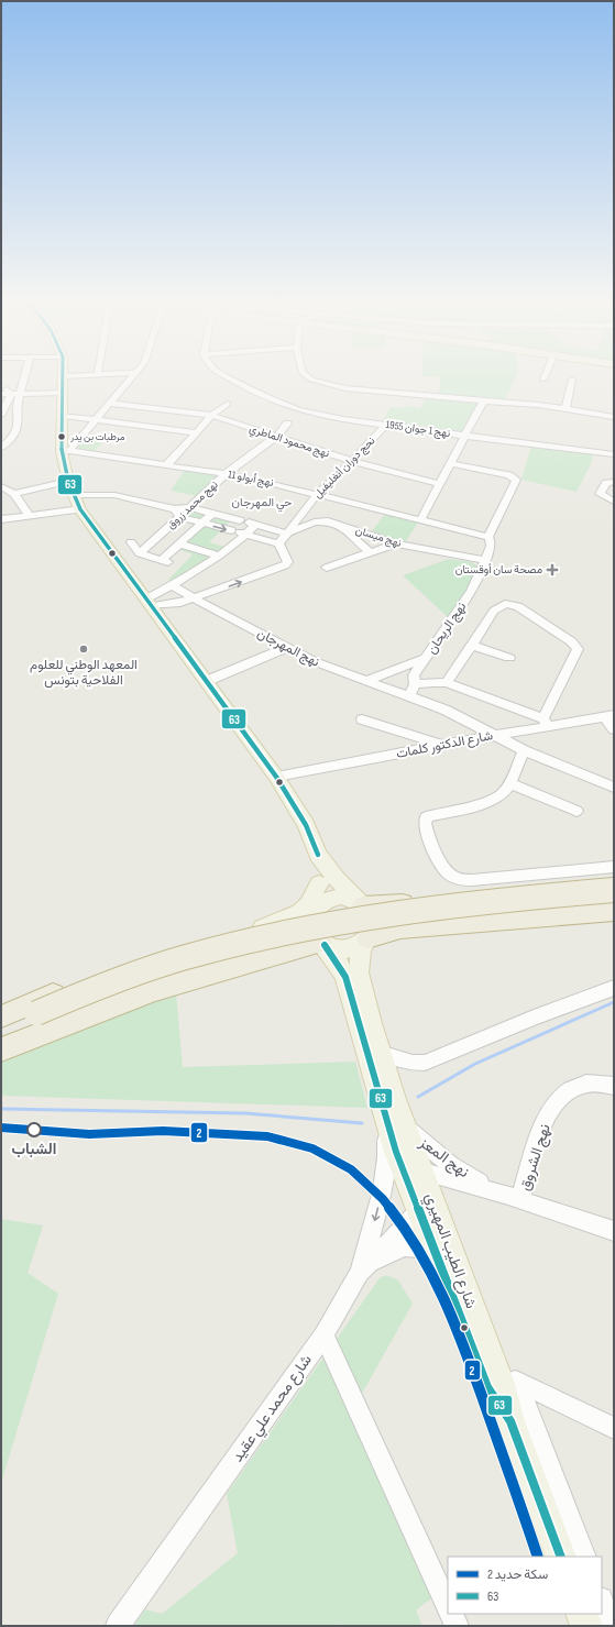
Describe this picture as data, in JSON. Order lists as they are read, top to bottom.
{
  "streets": {
    "main road": ["شارع الطيب المهيري"],
    "street": [
      "نهج 1 جوان 1955",
      "نهج محمود الماطري",
      "نحج دوران أنغليفيل",
      "نهج أبولو 11",
      "نهج محمد زروق",
      "نهج ميسان",
      "نهج الريحان",
      "نهج المهرجان",
      "شارع الدكتور كلمات",
      "نهج المعز",
      "نهج الشروق",
      "شارع محمد علي عقيد"
    ]
  },
  "crossings": [
    ["نهج 1 جوان 1955", "نحج دوران أنغليفيل"],
    ["نهج محمود الماطري", "نحج دوران أنغليفيل"],
    ["نهج محمود الماطري", "نهج محمد زروق"],
    ["نحج دوران أنغليفيل", "نهج أبولو 11"],
    ["نحج دوران أنغليفيل", "نهج ميسان"],
    ["نهج أبولو 11", "نهج محمد زروق"],
    ["نهج أبولو 11", "نهج الريحان"],
    ["نهج ميسان", "نهج الريحان"],
    ["نهج الريحان", "نهج المهرجان"],
    ["نهج المهرجان", "شارع الدكتور كلمات"],
    ["نهج المعز", "نهج الشروق"],
    ["نهج المعز", "شارع الطيب المهيري"],
    ["شارع الطيب المهيري", "شارع محمد علي عقيد"]
  ],
  "districts": ["حي المهرجان"],
  "places": {
    "other": ["مرطبات بن يدر", "المعهد الوطني للعلوم الفلاحية بتونس", "الشباب"],
    "health": ["مصحة سان أوقستان"]
  },
  "lines": ["transit line 63", "rail line 2"],
  "legend": ["سكة حديد 2", "63"]
}
